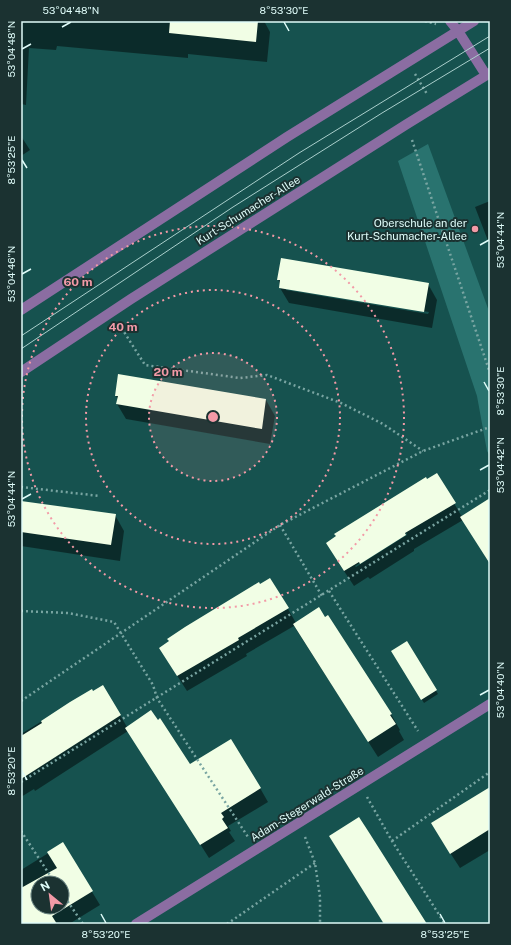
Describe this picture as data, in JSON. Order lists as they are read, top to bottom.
{
  "streets": {
    "street": ["Kurt-Schumacher-Allee", "Adam-Stegerwald-Straße"]
  },
  "places": ["Oberschule an der Kurt-Schumacher-Allee"],
  "north": "top left",
  "coordinates": [
    "53°04'48\"N",
    "8°53'30\"E",
    "8°53'25\"E",
    "53°04'44\"N",
    "53°04'46\"N",
    "53°04'42\"N",
    "53°04'40\"N",
    "8°53'20\"E"
  ],
  "rings": ["60 m", "40 m", "20 m"]
}
